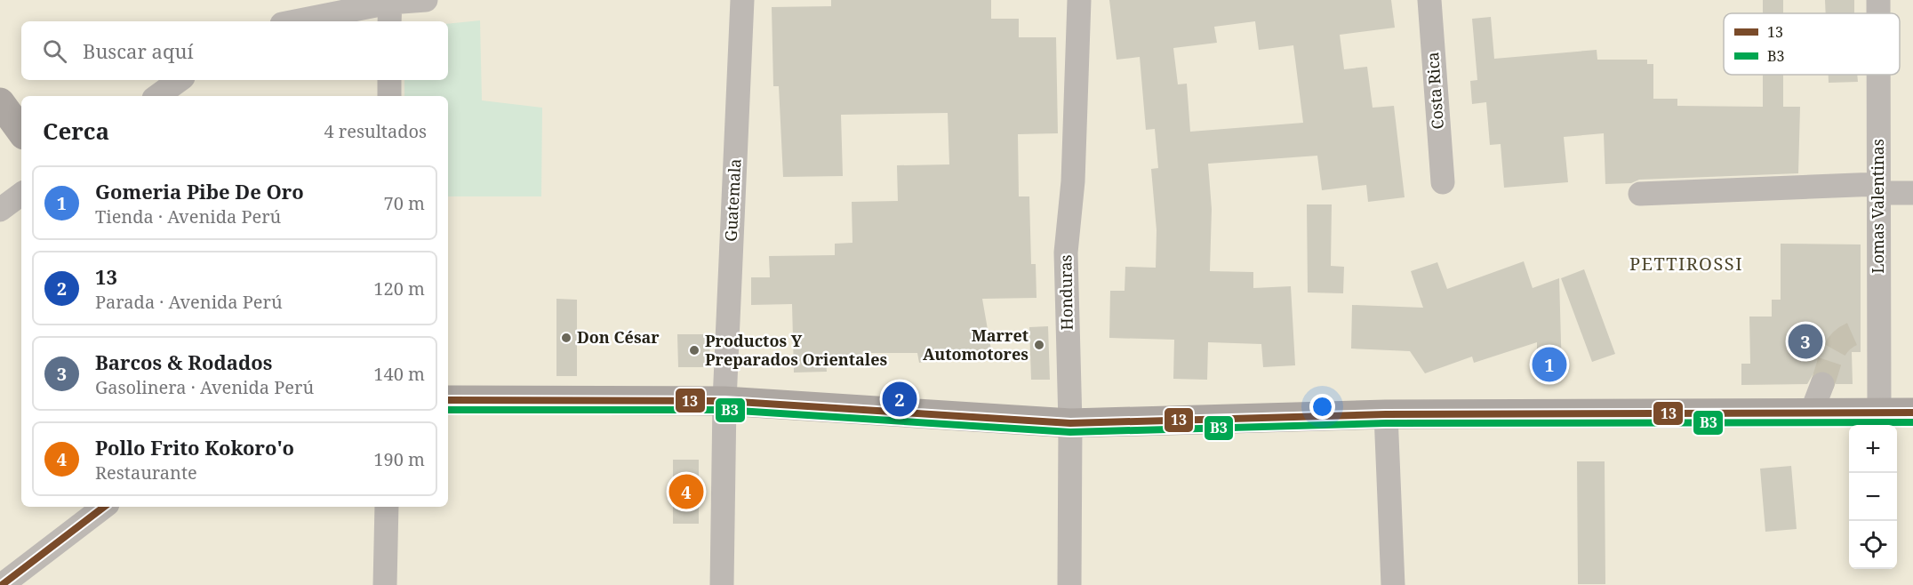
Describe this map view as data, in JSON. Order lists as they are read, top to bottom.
{
  "streets": {
    "street": [
      "Costa Rica",
      "Guatemala",
      "Lomas Valentinas",
      "Honduras"
    ]
  },
  "districts": ["PETTIROSSI"],
  "places": ["Don César", "Marret Automotores", "Productos Y Preparados Orientales"],
  "lines": ["transit line 13", "transit line B3"],
  "legend": ["13", "B3"],
  "page": {
    "search": "Buscar aquí",
    "heading": ["Cerca", "4 resultados"],
    "list": [
      {
        "mark": "1",
        "name": "Gomeria Pibe De Oro",
        "note": "Tienda · Avenida Perú",
        "value": "70 m"
      },
      {
        "mark": "2",
        "name": "13",
        "note": "Parada · Avenida Perú",
        "value": "120 m"
      },
      {
        "mark": "3",
        "name": "Barcos & Rodados",
        "note": "Gasolinera · Avenida Perú",
        "value": "140 m"
      },
      {
        "mark": "4",
        "name": "Pollo Frito Kokoro'o",
        "note": "Restaurante",
        "value": "190 m"
      }
    ],
    "pins": [
      "3",
      "1",
      "2",
      "4"
    ],
    "map_buttons": ["+", "−"]
  }
}
